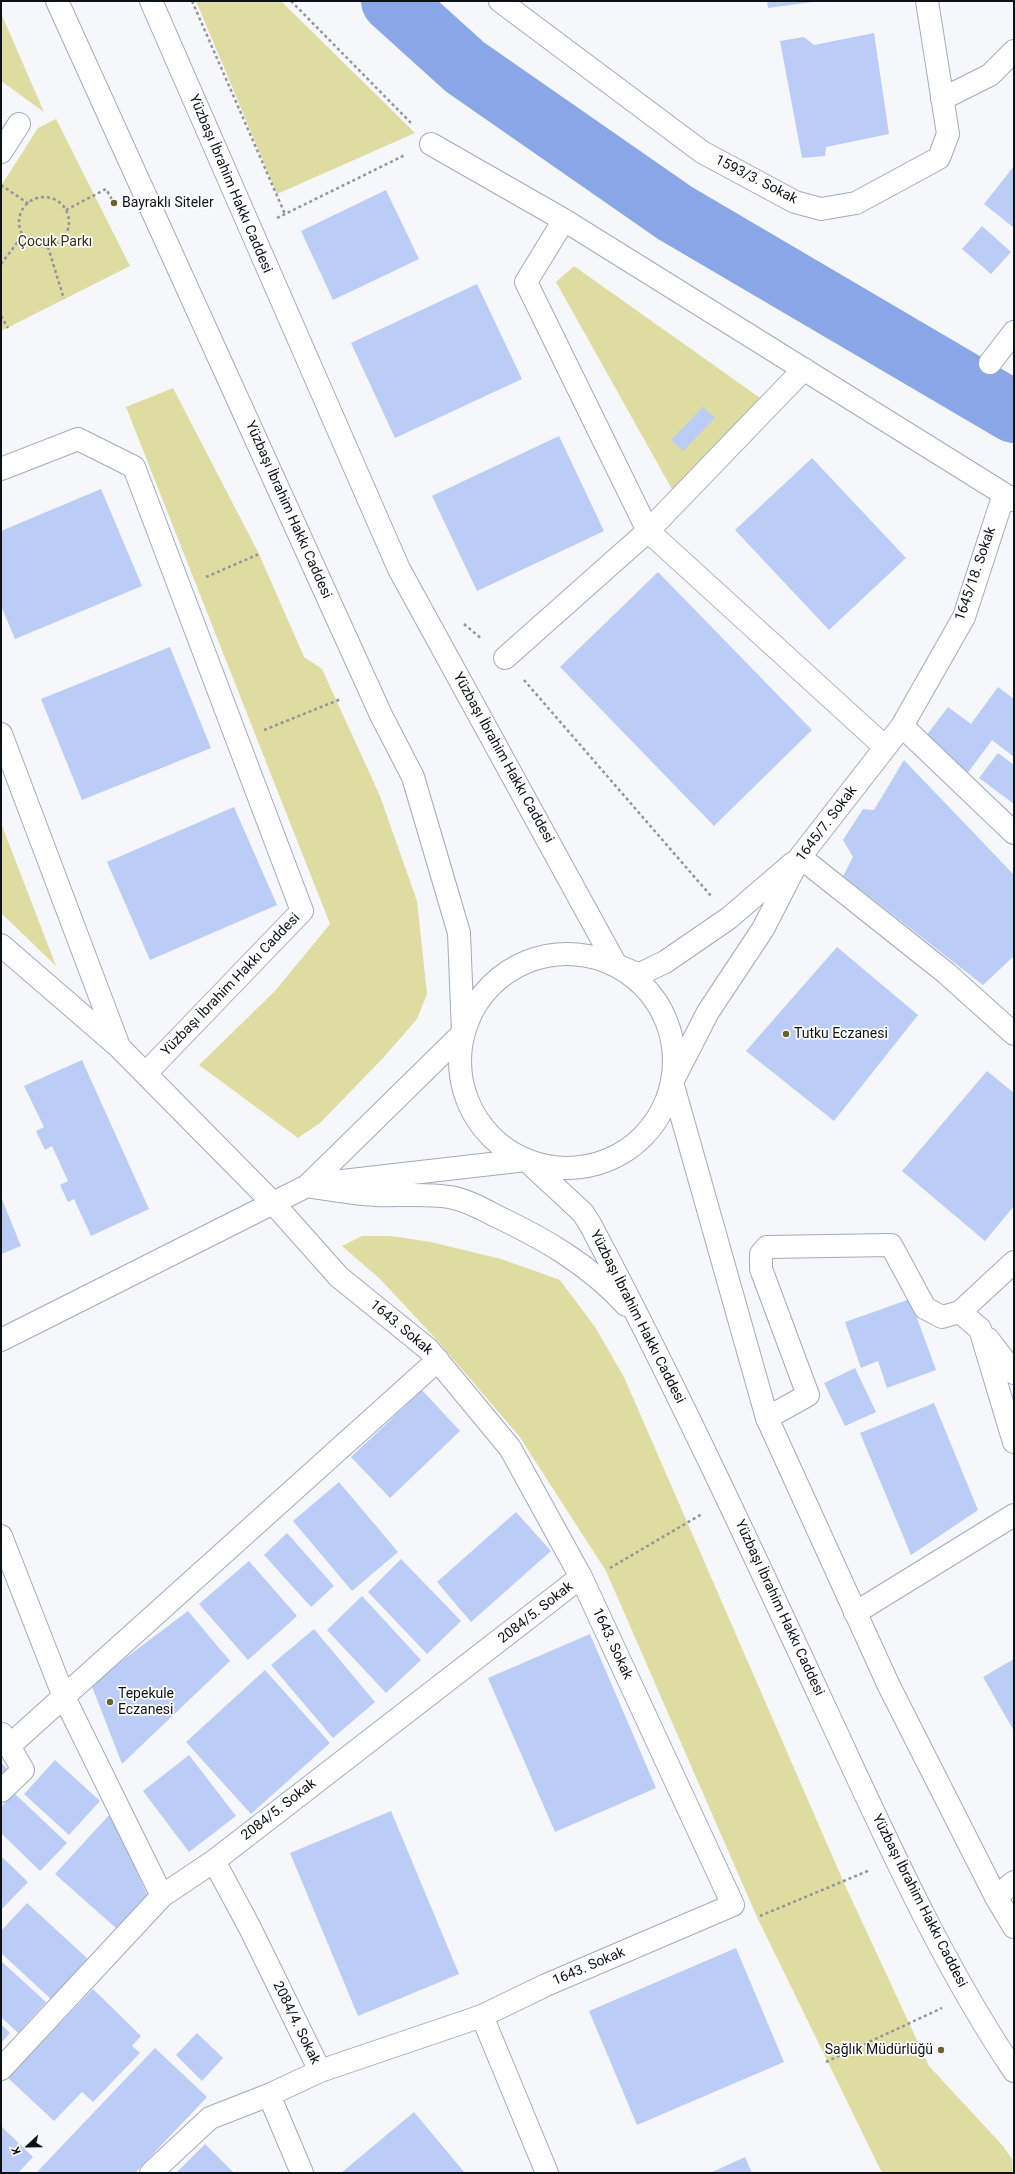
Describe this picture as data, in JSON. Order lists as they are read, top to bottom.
{
  "streets": {
    "street": [
      "1593/3. Sokak",
      "Yüzbaşı İbrahim Hakkı Caddesi",
      "1645/18. Sokak",
      "1645/7. Sokak",
      "1643. Sokak",
      "2084/5. Sokak",
      "2084/4. Sokak"
    ]
  },
  "crossings": [
    ["Yüzbaşı İbrahim Hakkı Caddesi", "1643. Sokak"],
    ["1645/18. Sokak", "1645/7. Sokak"],
    ["1643. Sokak", "2084/5. Sokak"],
    ["1643. Sokak", "2084/4. Sokak"],
    ["2084/5. Sokak", "2084/4. Sokak"]
  ],
  "parks": ["Çocuk Parkı"],
  "places": [
    "Bayraklı Siteler",
    "Tutku Eczanesi",
    "Tepekule Eczanesi",
    "Sağlık Müdürlüğü"
  ],
  "north": "left"
}
